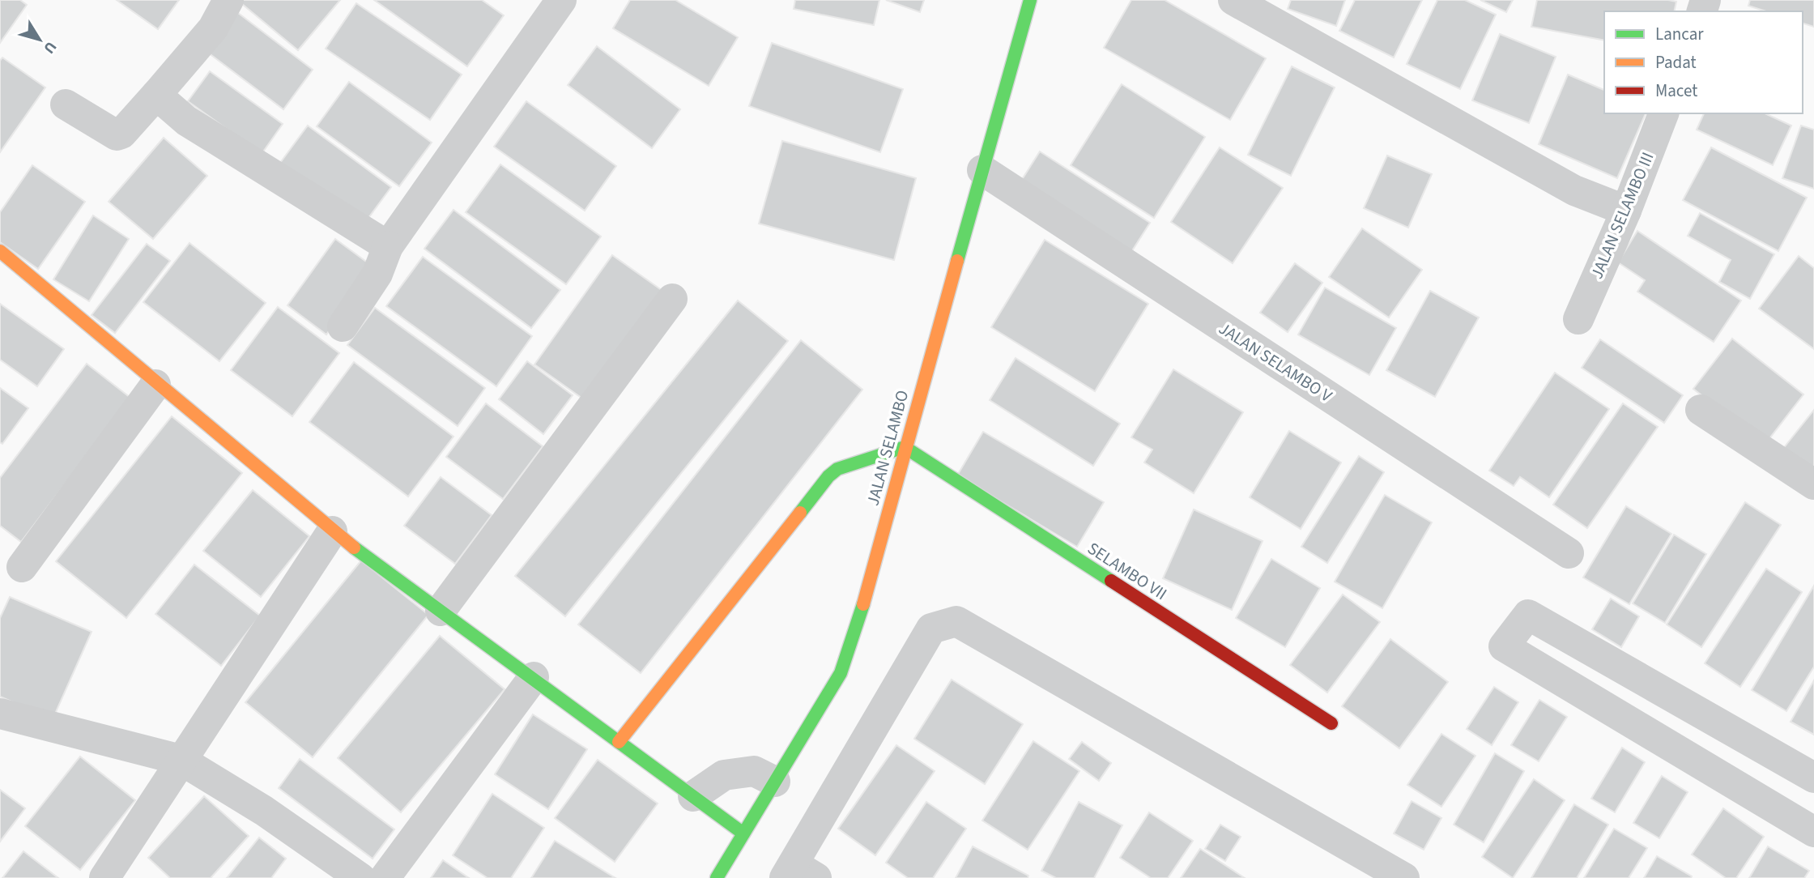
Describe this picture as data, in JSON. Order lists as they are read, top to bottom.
{
  "streets": {
    "street": [
      "JALAN SELAMBO III",
      "JALAN SELAMBO V",
      "JALAN SELAMBO",
      "SELAMBO VII"
    ]
  },
  "crossings": [
    ["JALAN SELAMBO V", "JALAN SELAMBO"],
    ["JALAN SELAMBO", "SELAMBO VII"]
  ],
  "legend": ["Lancar", "Padat", "Macet"],
  "north": "bottom right"
}
